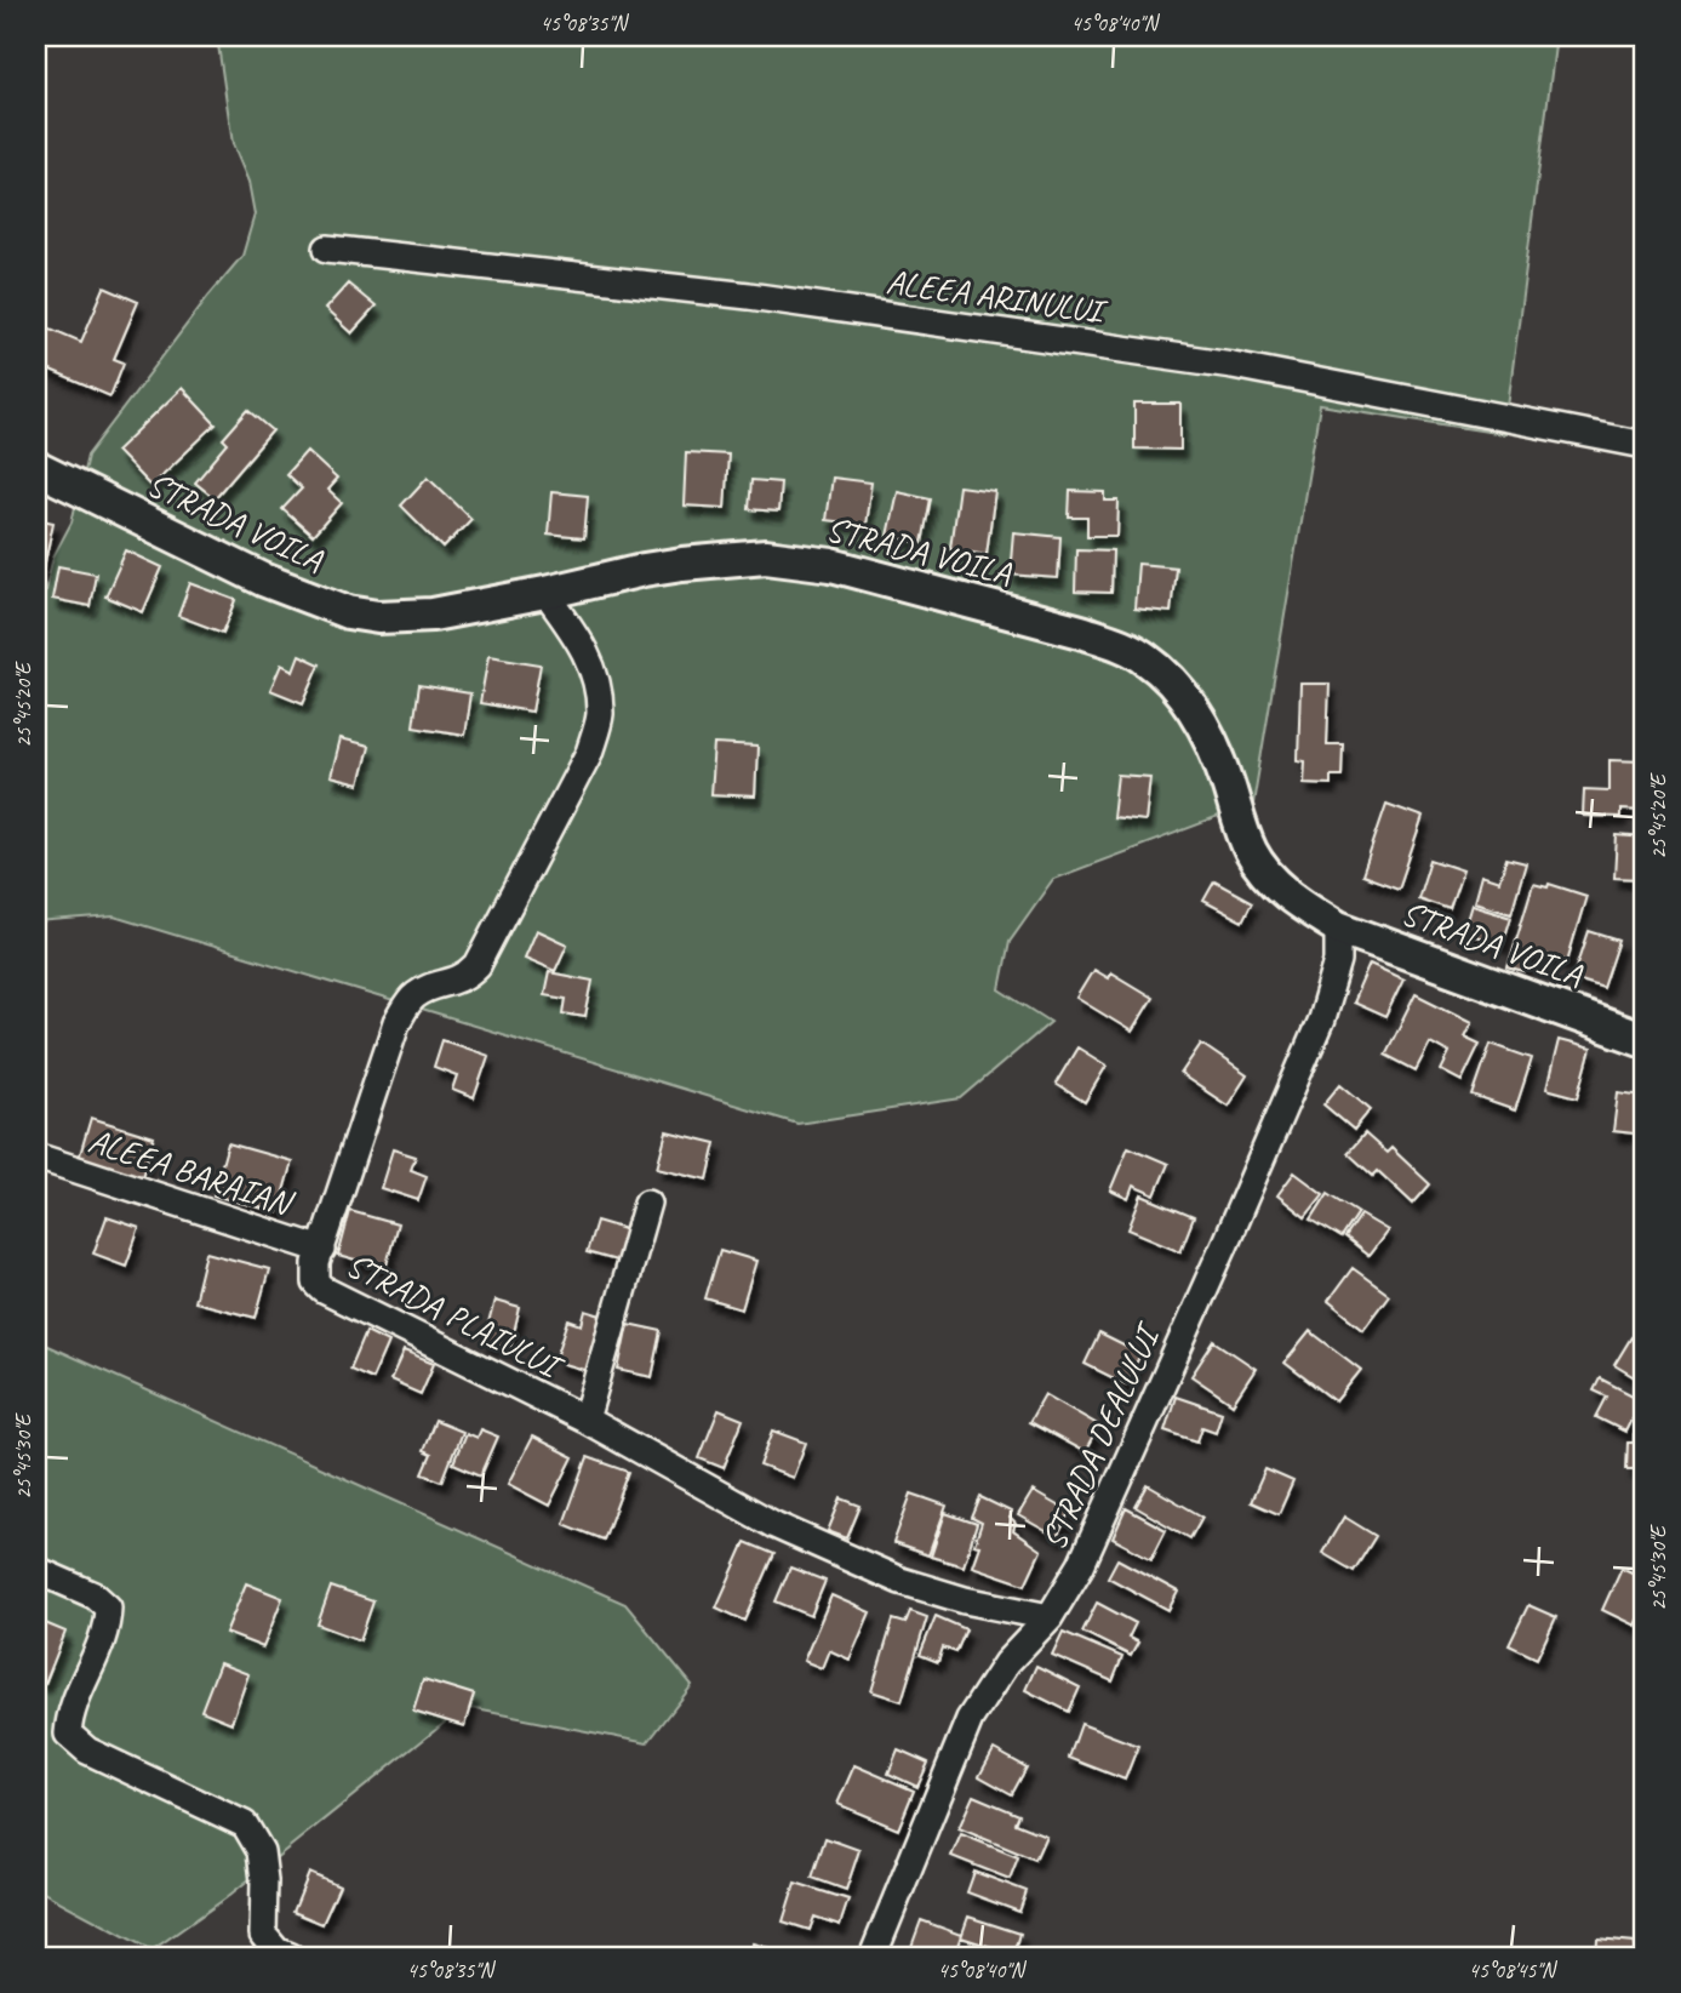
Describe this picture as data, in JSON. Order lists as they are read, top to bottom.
{
  "streets": {
    "main road": ["STRADA VOILA"],
    "street": [
      "ALEEA ARINULUI",
      "ALEEA BARAIAN",
      "STRADA PLAIULUI",
      "STRADA DEALULUI"
    ]
  },
  "crossings": [
    ["STRADA VOILA", "STRADA PLAIULUI"],
    ["STRADA VOILA", "STRADA DEALULUI"],
    ["ALEEA BARAIAN", "STRADA PLAIULUI"],
    ["STRADA PLAIULUI", "STRADA DEALULUI"]
  ],
  "coordinates": [
    "45°08'35\"N",
    "45°08'40\"N",
    "25°45'20\"E",
    "25°45'30\"E",
    "45°08'45\"N"
  ]
}
